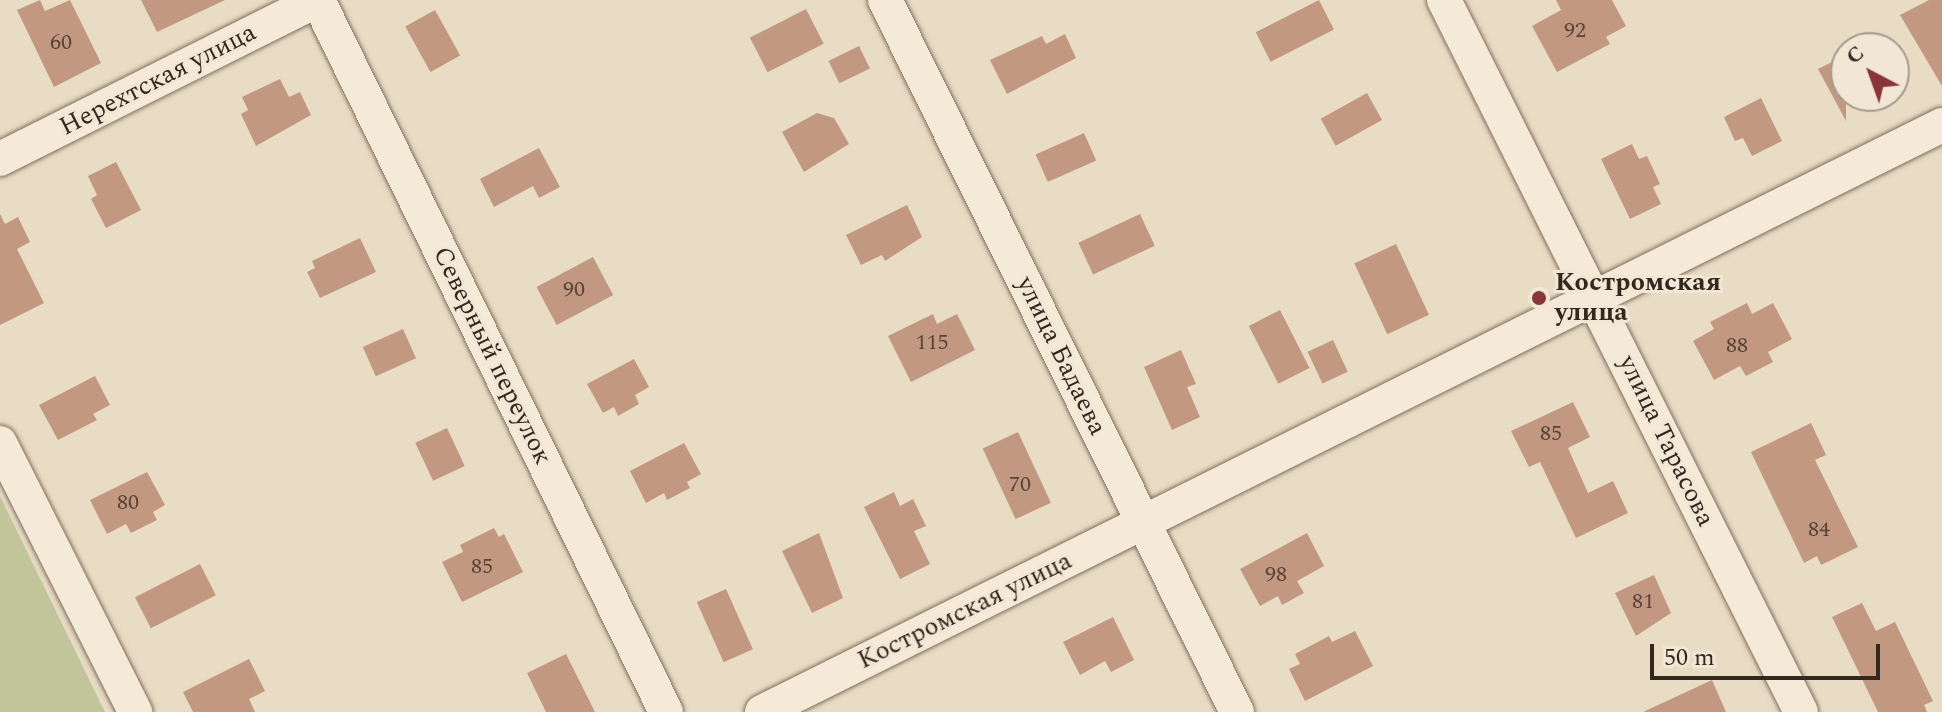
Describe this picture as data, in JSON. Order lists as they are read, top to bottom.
{
  "streets": {
    "street": [
      "Нерехтская улица",
      "Северный переулок",
      "улица Бадаева",
      "улица Тарасова",
      "Костромская улица"
    ]
  },
  "crossings": [
    ["Нерехтская улица", "Северный переулок"],
    ["улица Бадаева", "Костромская улица"],
    ["улица Тарасова", "Костромская улица"]
  ],
  "places": ["Костромская улица"],
  "house_numbers": [
    "92",
    "60",
    "90",
    "115",
    "88",
    "85",
    "70",
    "80",
    "84",
    "85",
    "98",
    "81"
  ],
  "scale_bar": "50 m",
  "north": "top left"
}
